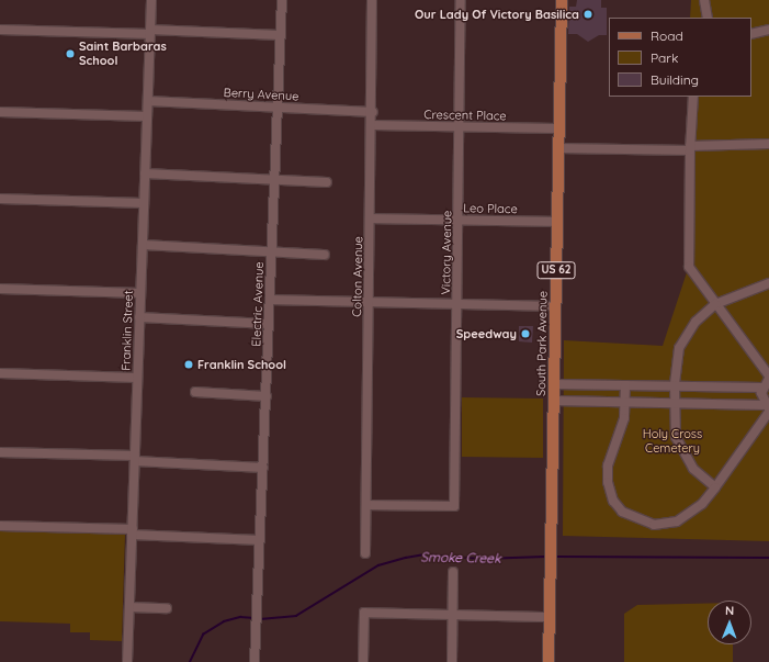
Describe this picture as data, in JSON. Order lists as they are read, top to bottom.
{
  "streets": {
    "main road": ["US 62", "South Park Avenue"],
    "street": [
      "Berry Avenue",
      "Crescent Place",
      "Leo Place",
      "Victory Avenue",
      "Colton Avenue",
      "Electric Avenue",
      "Franklin Street"
    ]
  },
  "crossings": [
    ["Berry Avenue", "Colton Avenue"],
    ["Berry Avenue", "Electric Avenue"],
    ["Berry Avenue", "Franklin Street"],
    ["Crescent Place", "Victory Avenue"],
    ["Crescent Place", "Colton Avenue"],
    ["Crescent Place", "South Park Avenue"],
    ["Leo Place", "Victory Avenue"],
    ["Leo Place", "Colton Avenue"],
    ["Leo Place", "South Park Avenue"],
    ["Victory Avenue", "Colton Avenue"]
  ],
  "water": ["Smoke Creek"],
  "parks": ["Holy Cross Cemetery"],
  "places": [
    "Our Lady Of Victory Basilica",
    "Saint Barbaras School",
    "Speedway",
    "Franklin School"
  ],
  "legend": ["Road", "Park", "Building"],
  "north": "top"
}
